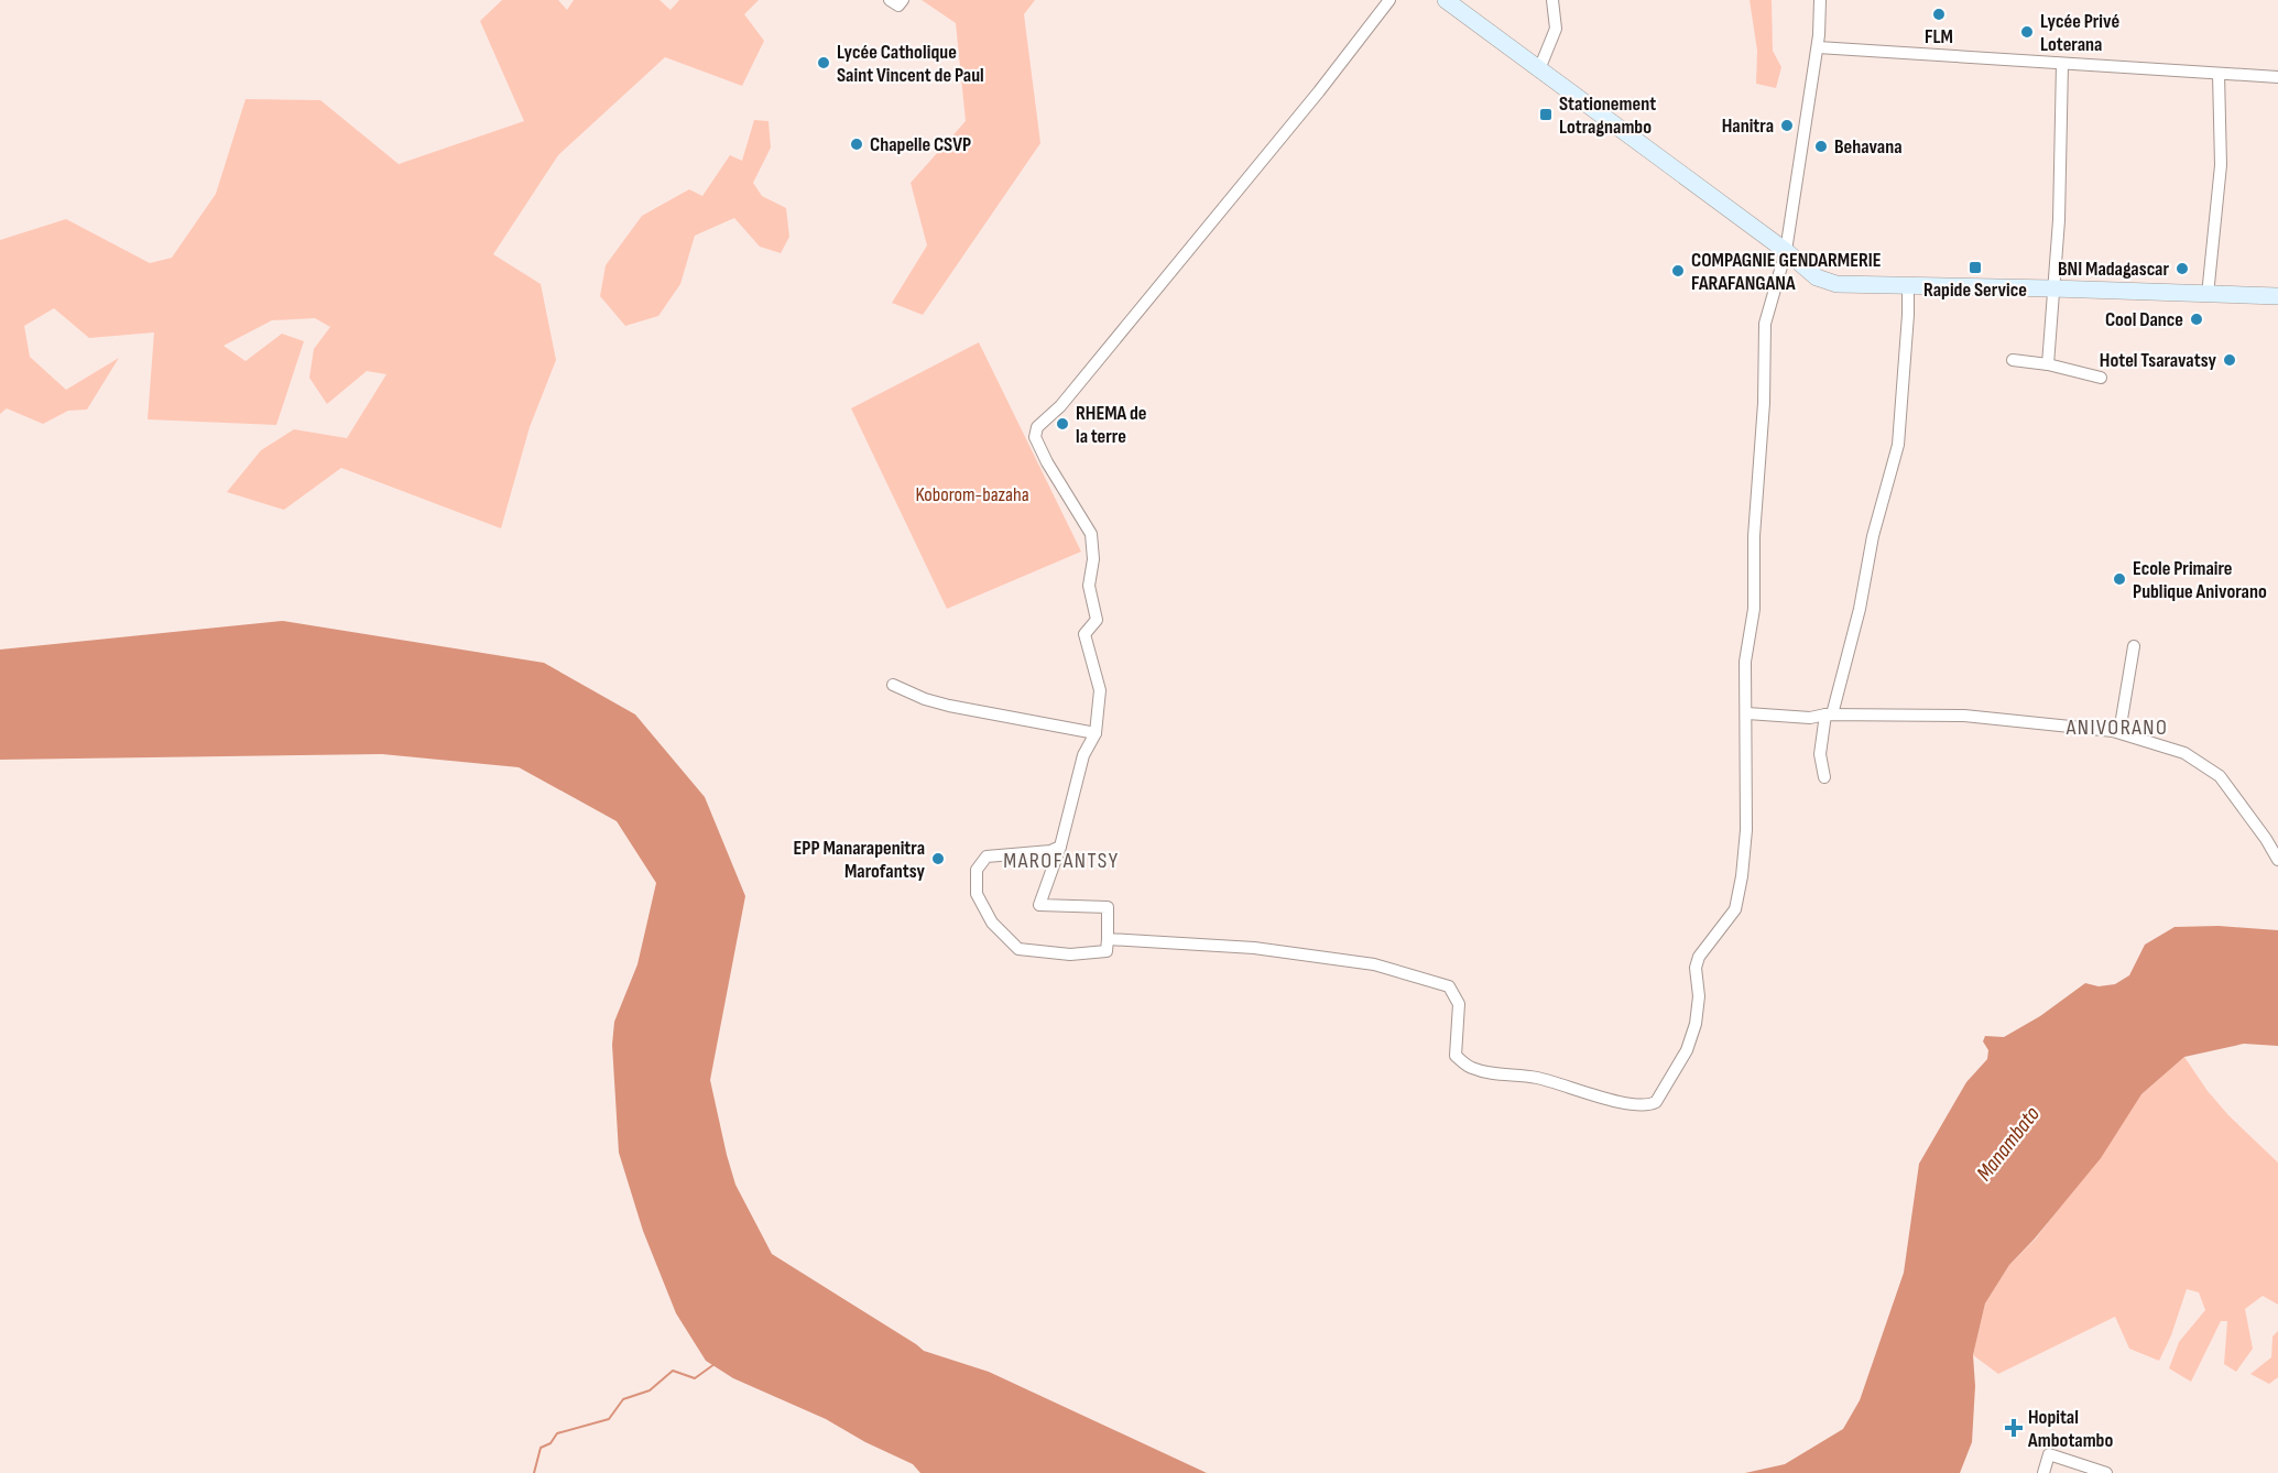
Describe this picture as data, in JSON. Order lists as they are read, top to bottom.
{
  "districts": ["ANIVORANO", "MAROFANTSY"],
  "water": ["Manambato"],
  "parks": ["Koborom-bazaha"],
  "places": {
    "other": [
      "FLM",
      "Lycée Privé Loterana",
      "Lycée Catholique Saint Vincent de Paul",
      "Hanitra",
      "Chapelle CSVP",
      "Behavana",
      "BNI Madagascar",
      "COMPAGNIE GENDARMERIE FARAFANGANA",
      "Cool Dance",
      "Hotel Tsaravatsy",
      "RHEMA de la terre",
      "Ecole Primaire Publique Anivorano",
      "EPP Manarapenitra Marofantsy"
    ],
    "transit": ["Stationement Lotragnambo", "Rapide Service"],
    "health": ["Hopital Ambotambo"]
  }
}
